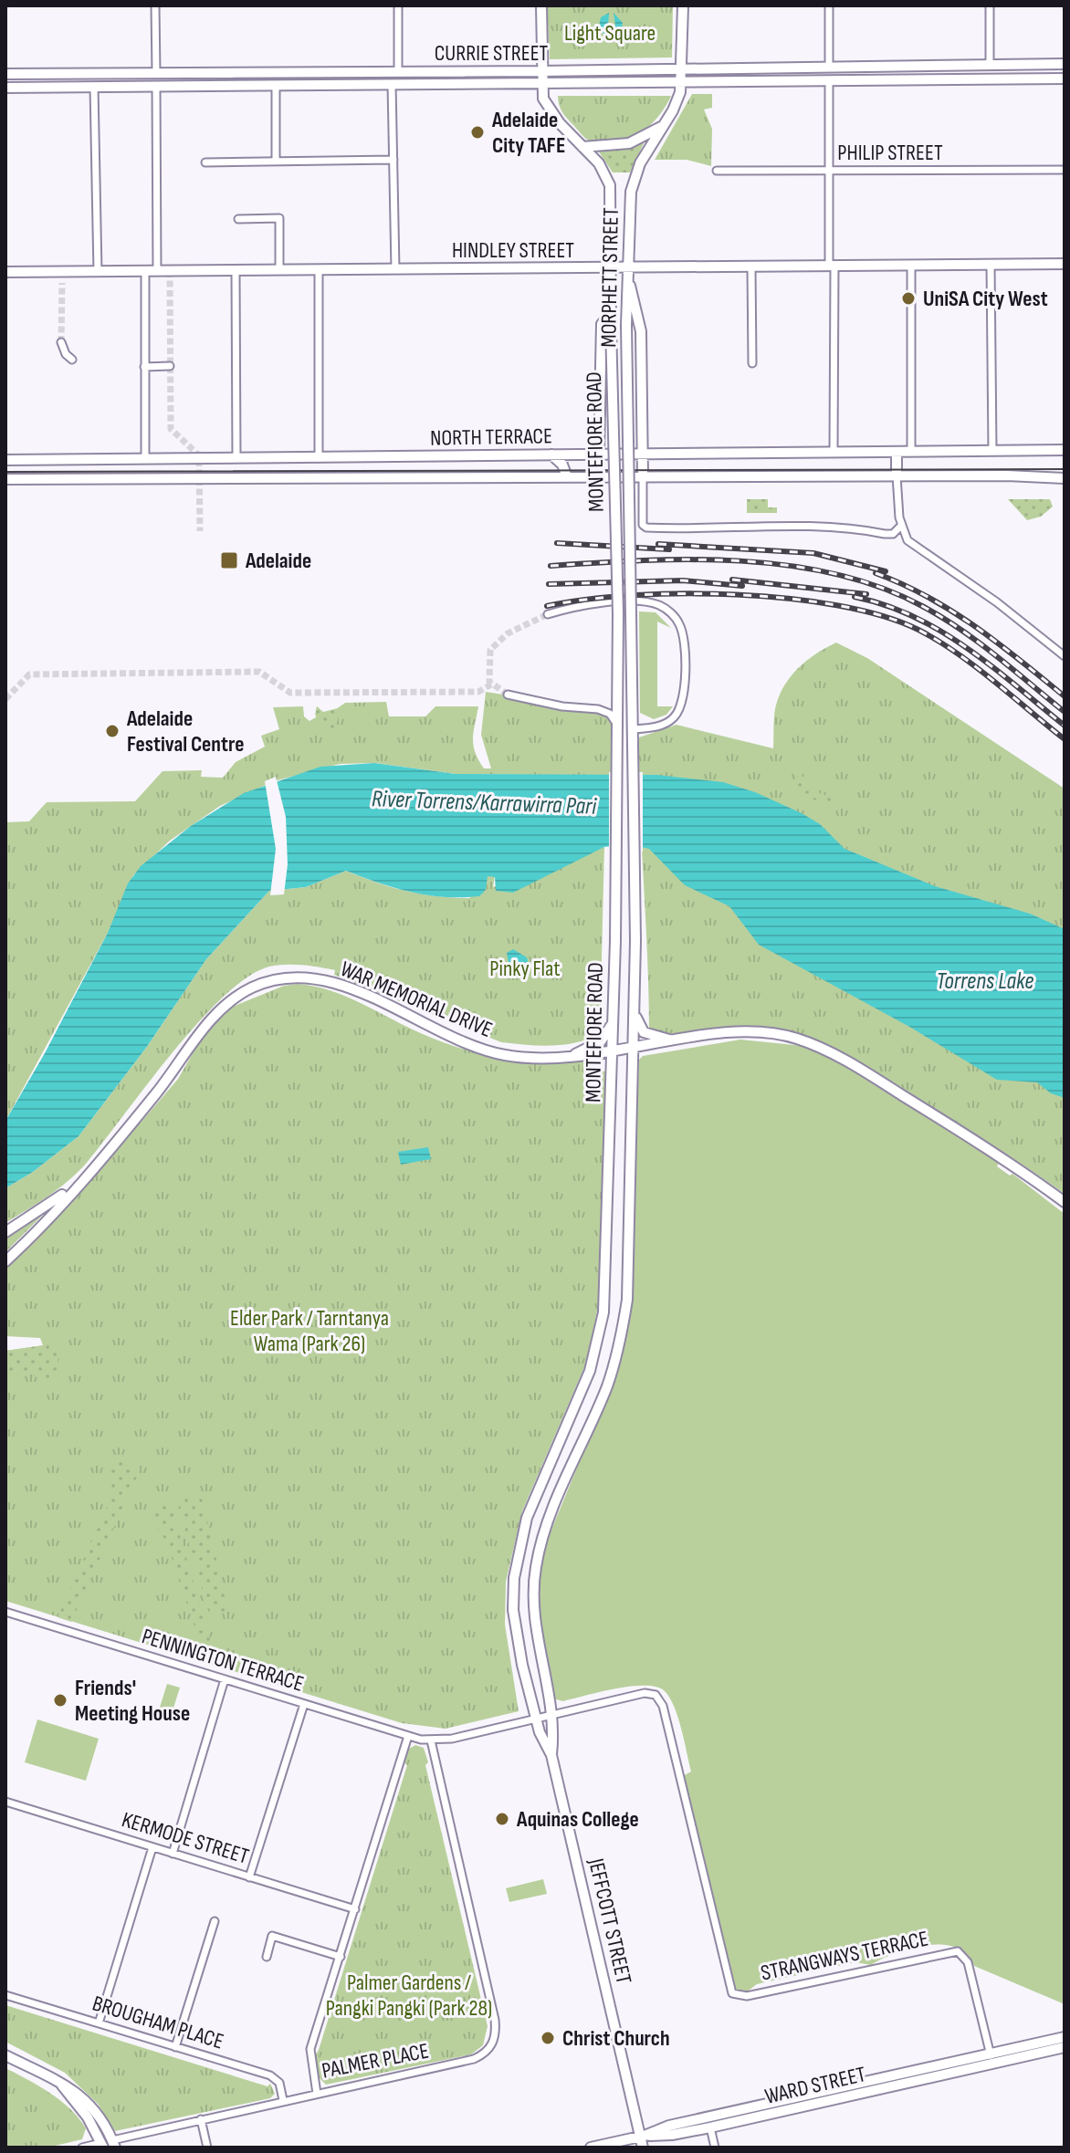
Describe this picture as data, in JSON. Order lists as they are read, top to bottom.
{
  "streets": {
    "main road": [
      "CURRIE STREET",
      "HINDLEY STREET",
      "MORPHETT STREET",
      "NORTH TERRACE",
      "MONTEFIORE ROAD",
      "WAR MEMORIAL DRIVE",
      "JEFFCOTT STREET",
      "WARD STREET"
    ],
    "street": [
      "PHILIP STREET",
      "PENNINGTON TERRACE",
      "KERMODE STREET",
      "STRANGWAYS TERRACE",
      "BROUGHAM PLACE",
      "PALMER PLACE"
    ]
  },
  "crossings": [
    ["CURRIE STREET", "MORPHETT STREET"],
    ["HINDLEY STREET", "MORPHETT STREET"],
    ["MORPHETT STREET", "MONTEFIORE ROAD"],
    ["MONTEFIORE ROAD", "WAR MEMORIAL DRIVE"],
    ["MONTEFIORE ROAD", "PENNINGTON TERRACE"],
    ["MONTEFIORE ROAD", "JEFFCOTT STREET"],
    ["PENNINGTON TERRACE", "JEFFCOTT STREET"],
    ["PENNINGTON TERRACE", "STRANGWAYS TERRACE"],
    ["PENNINGTON TERRACE", "PALMER PLACE"],
    ["KERMODE STREET", "PALMER PLACE"],
    ["JEFFCOTT STREET", "WARD STREET"],
    ["STRANGWAYS TERRACE", "WARD STREET"]
  ],
  "water": ["River Torrens/Karrawirra Pari", "Torrens Lake"],
  "parks": [
    "Light Square",
    "Pinky Flat",
    "Elder Park / Tarntanya Wama (Park 26)",
    "Palmer Gardens / Pangki Pangki (Park 28)"
  ],
  "places": {
    "other": [
      "Adelaide City TAFE",
      "UniSA City West",
      "Adelaide Festival Centre",
      "Friends' Meeting House",
      "Aquinas College",
      "Christ Church"
    ],
    "transit": ["Adelaide"]
  }
}
